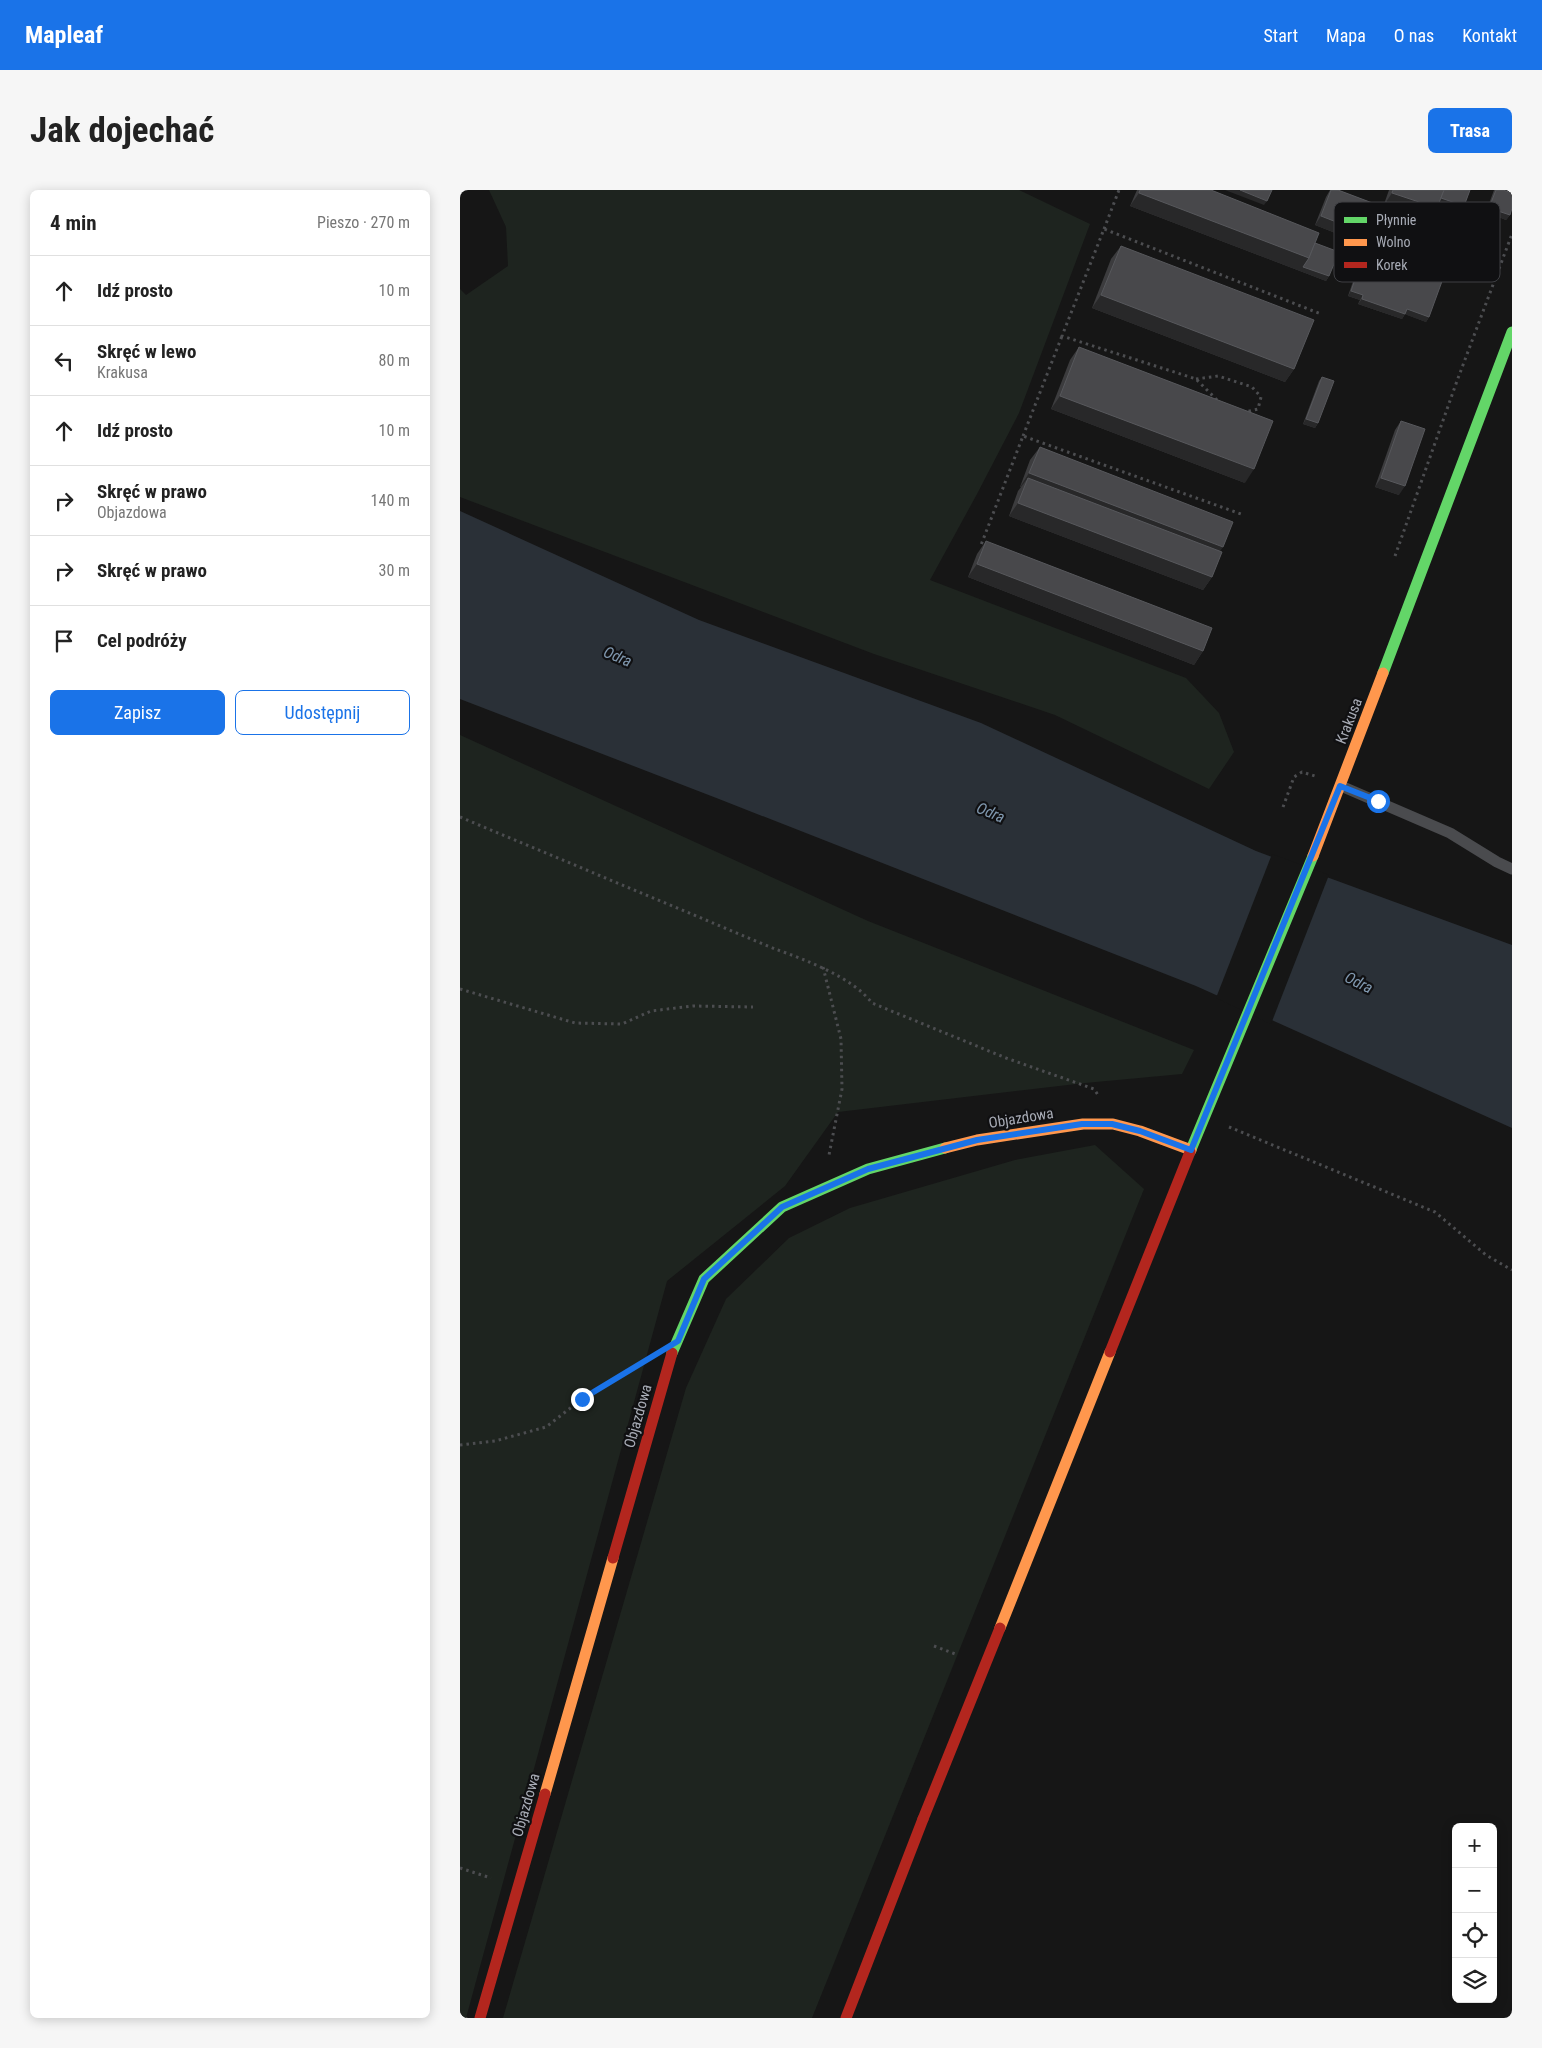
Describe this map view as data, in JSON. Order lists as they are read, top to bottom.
{
  "streets": {
    "main road": ["Krakusa", "Objazdowa"]
  },
  "crossings": [
    ["Krakusa", "Objazdowa"]
  ],
  "water": ["Odra"],
  "legend": ["Płynnie", "Wolno", "Korek"],
  "page": {
    "header": "Mapleaf",
    "nav": [
      "Start",
      "Mapa",
      "O nas",
      "Kontakt"
    ],
    "buttons": [
      "Trasa",
      ["Zapisz", "Udostępnij"]
    ],
    "title": "Jak dojechać",
    "heading": ["4 min", "Pieszo · 270 m"],
    "list": [
      ["Idź prosto", "10 m"],
      ["Skręć w lewo", "Krakusa", "80 m"],
      ["Idź prosto", "10 m"],
      ["Skręć w prawo", "Objazdowa", "140 m"],
      ["Skręć w prawo", "30 m"],
      "Cel podróży"
    ],
    "map_buttons": ["+", "−"]
  }
}
